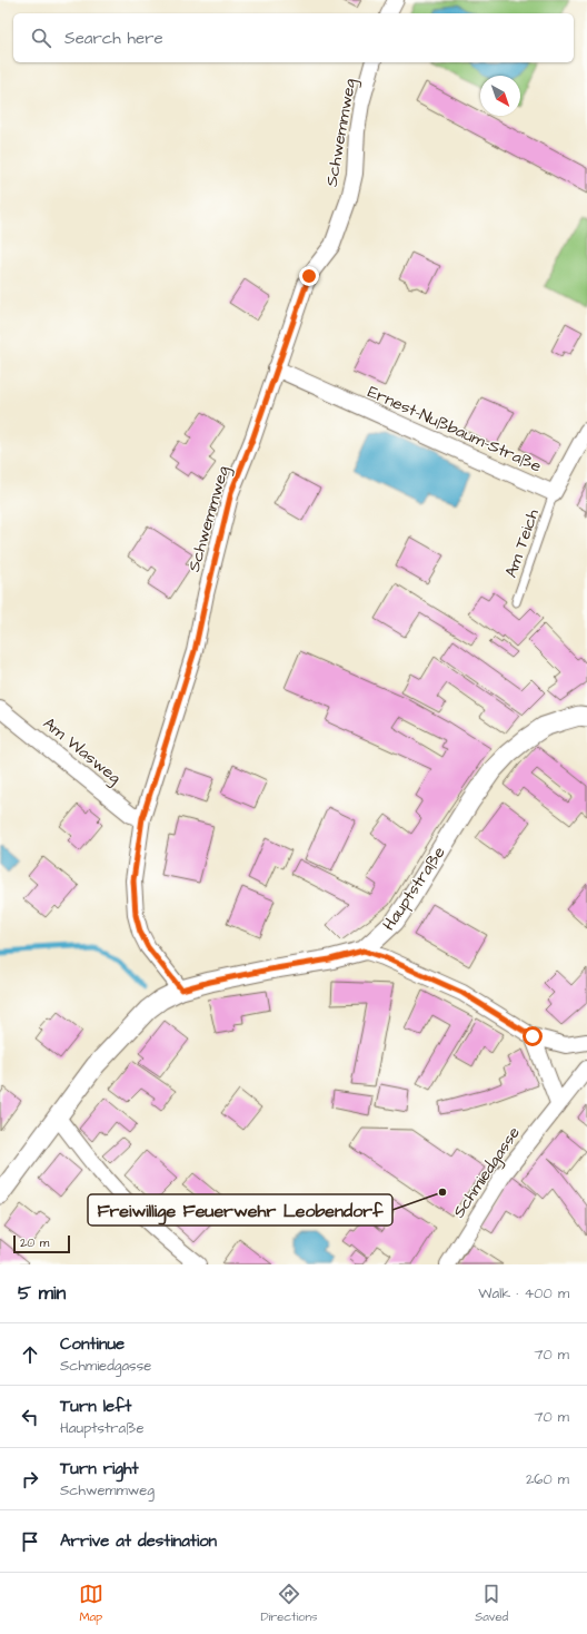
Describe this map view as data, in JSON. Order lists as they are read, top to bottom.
{
  "streets": {
    "street": [
      "Schwemmweg",
      "Ernest-Nußbaum-Straße",
      "Am Wasweg",
      "Hauptstraße",
      "Schmiedgasse"
    ],
    "lane": ["Am Teich"]
  },
  "crossings": [
    ["Schwemmweg", "Ernest-Nußbaum-Straße"],
    ["Schwemmweg", "Am Wasweg"],
    ["Schwemmweg", "Hauptstraße"],
    ["Ernest-Nußbaum-Straße", "Am Teich"]
  ],
  "places": ["Freiwillige Feuerwehr Leobendorf"],
  "scale_bar": "20 m",
  "north": "bottom right",
  "page": {
    "search": "Search here",
    "scale": "20 m",
    "heading": ["5 min", "Walk · 400 m"],
    "list": [
      ["Continue", "Schmiedgasse", "70 m"],
      ["Turn left", "Hauptstraße", "70 m"],
      ["Turn right", "Schwemmweg", "260 m"],
      "Arrive at destination"
    ],
    "nav": ["Map", "Directions", "Saved"]
  }
}
